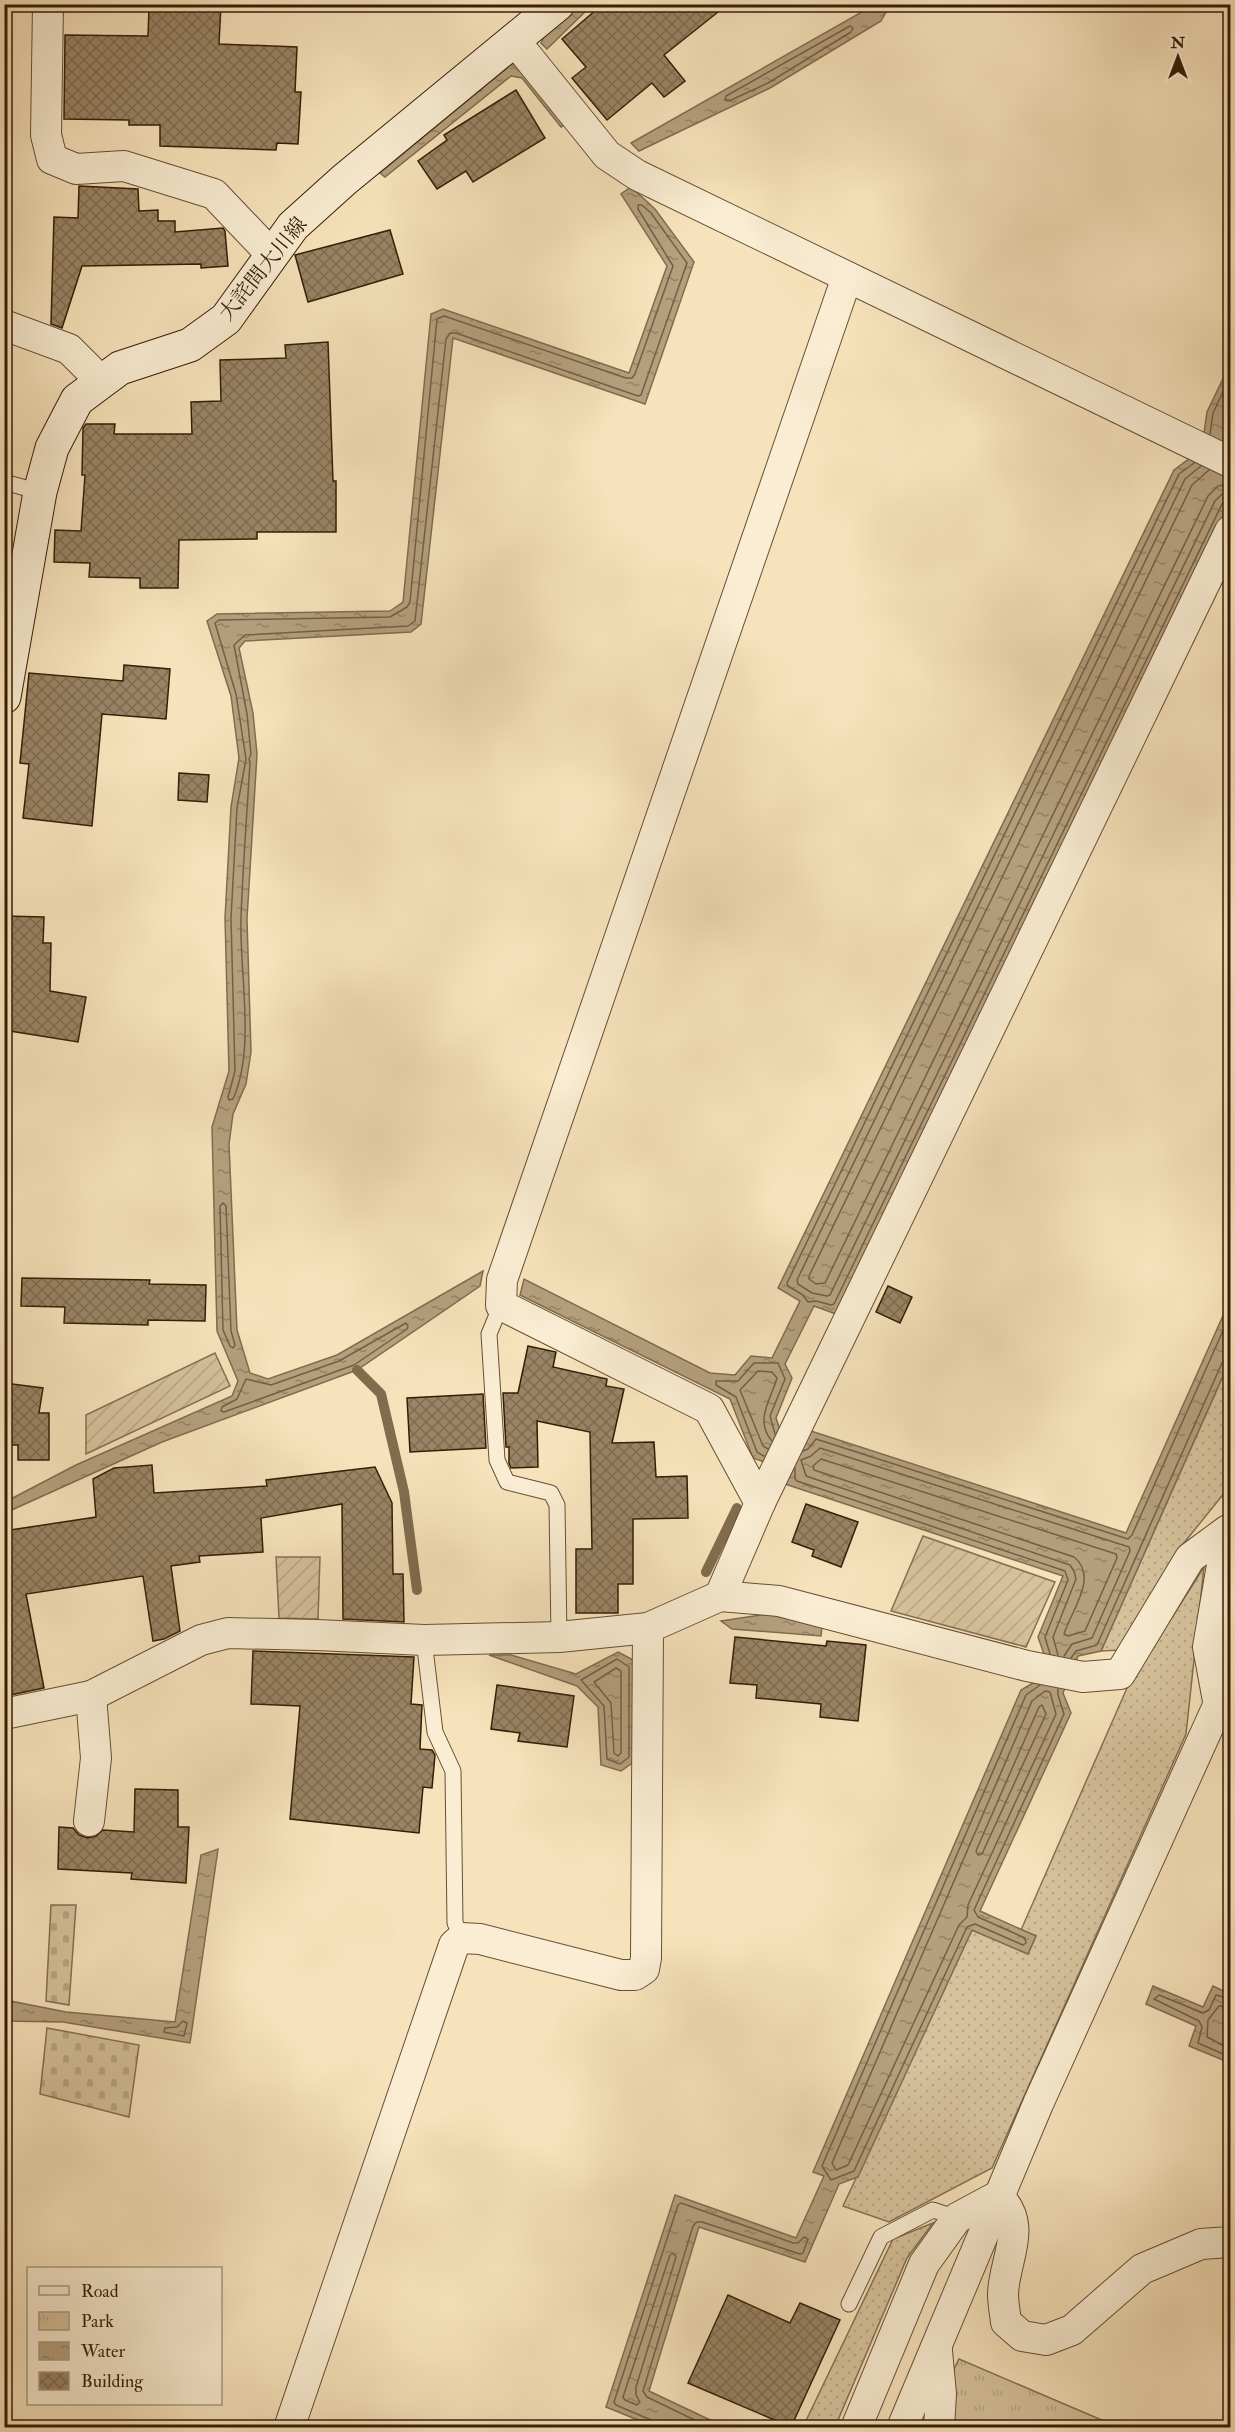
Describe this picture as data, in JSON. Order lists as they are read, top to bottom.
{
  "streets": {
    "main road": ["大詫間大川線"]
  },
  "legend": [
    "Road",
    "Park",
    "Water",
    "Building"
  ],
  "north": "top"
}
